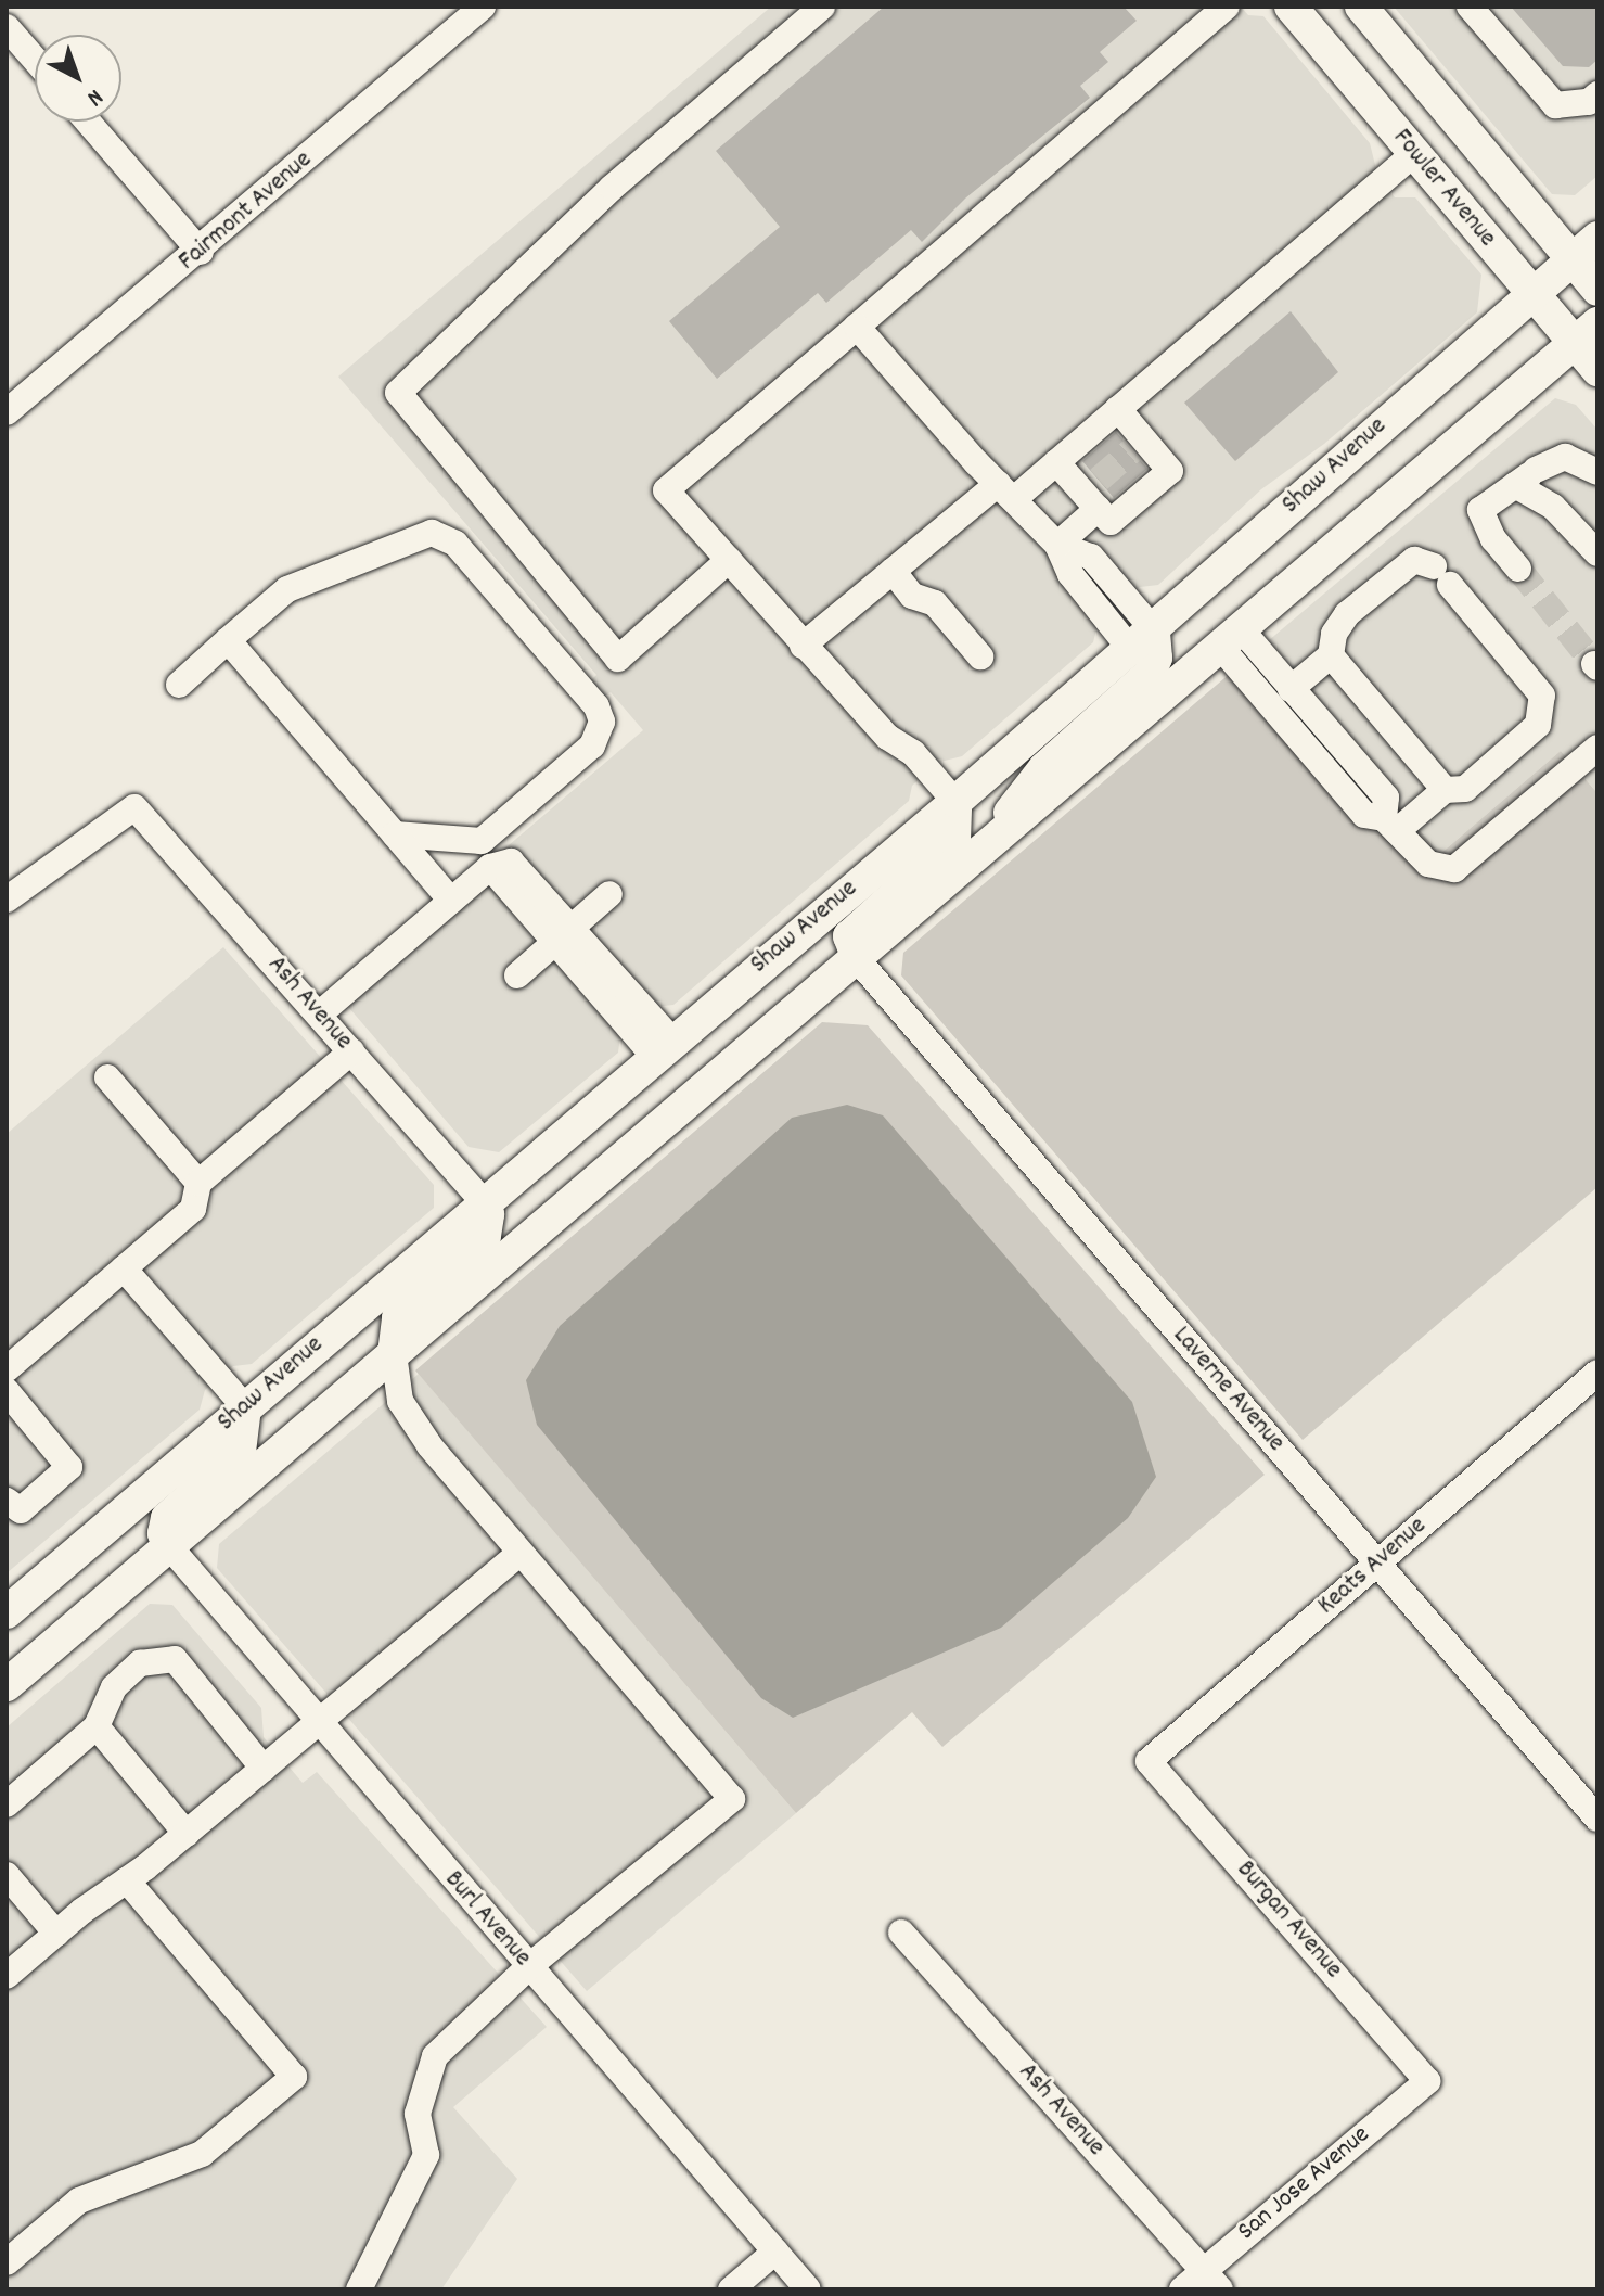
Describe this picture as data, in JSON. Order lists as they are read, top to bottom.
{
  "streets": {
    "main road": ["Fowler Avenue", "Shaw Avenue"],
    "street": [
      "Fairmont Avenue",
      "Ash Avenue",
      "Laverne Avenue",
      "Keats Avenue",
      "Burl Avenue",
      "Burgan Avenue",
      "San Jose Avenue"
    ]
  },
  "crossings": [
    ["Fowler Avenue", "Shaw Avenue"],
    ["Shaw Avenue", "Ash Avenue"],
    ["Ash Avenue", "San Jose Avenue"],
    ["Laverne Avenue", "Keats Avenue"],
    ["Keats Avenue", "Burgan Avenue"],
    ["Burgan Avenue", "San Jose Avenue"]
  ],
  "north": "bottom right"
}
